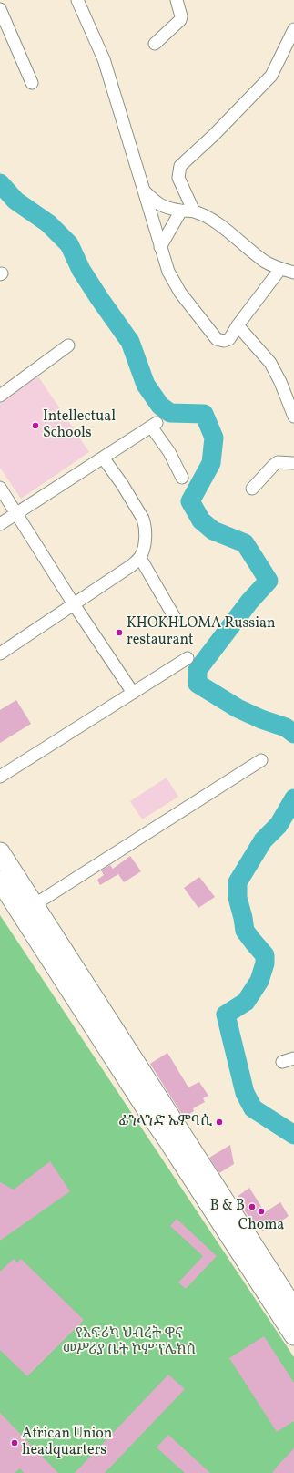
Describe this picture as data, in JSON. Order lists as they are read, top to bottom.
{
  "parks": ["የአፍሪካ ህብረት ዋና መሥሪያ ቤት ኮምፕሌክስ"],
  "places": [
    "Intellectual Schools",
    "KHOKHLOMA Russian restaurant",
    "ፊንላንድ ኤምባሲ",
    "B & B",
    "Choma",
    "African Union headquarters"
  ]
}
